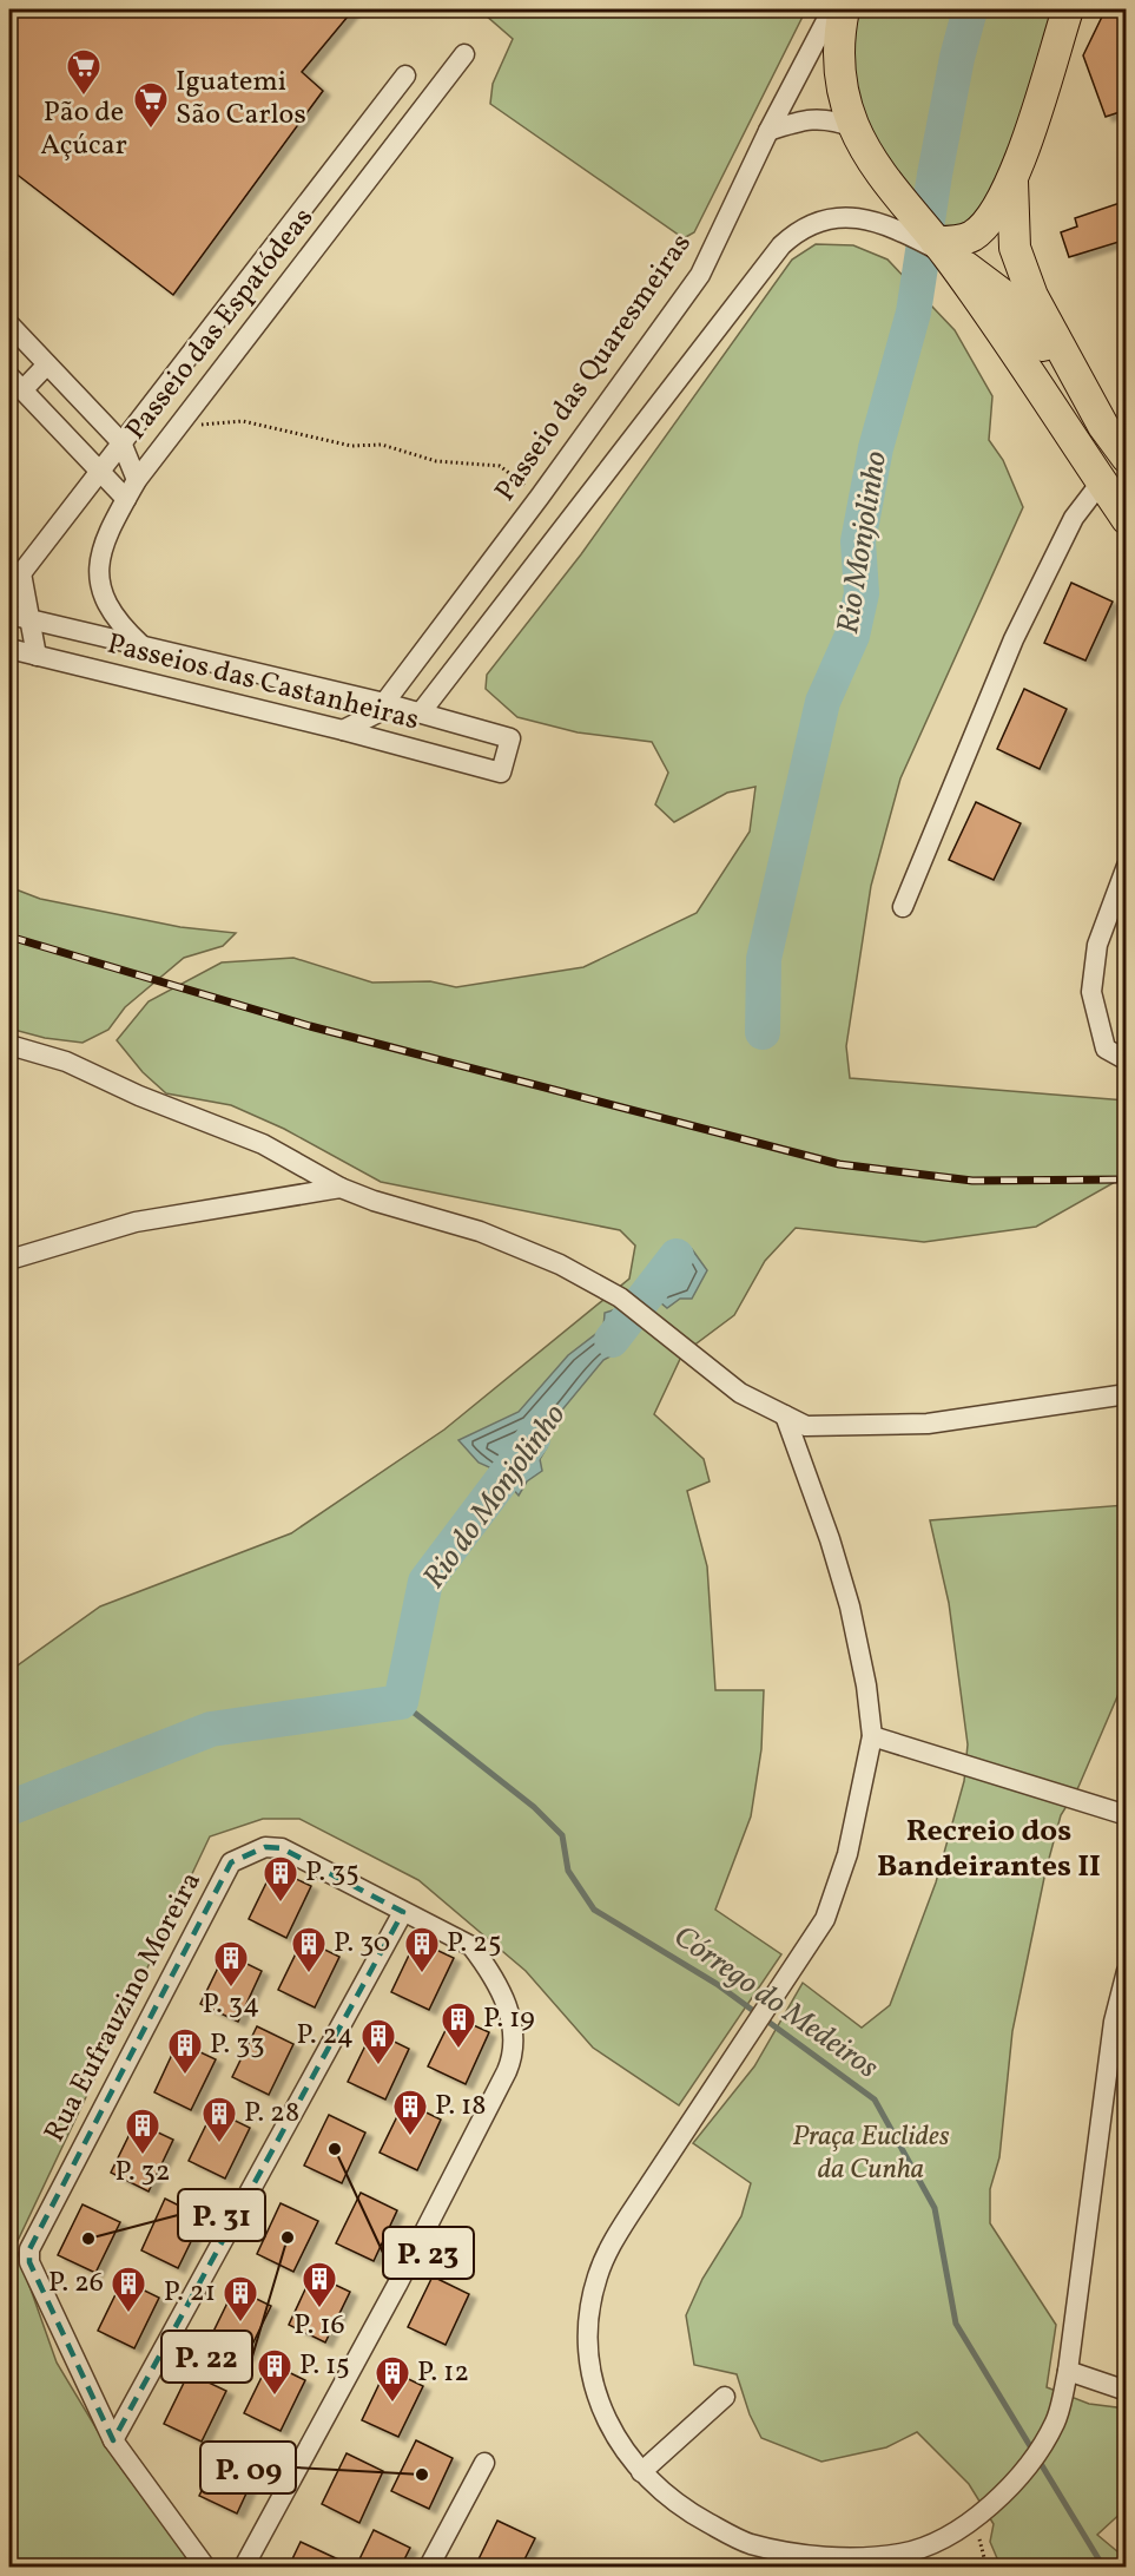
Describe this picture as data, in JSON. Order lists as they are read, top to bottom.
{
  "streets": {
    "street": [
      "Passeio das Espatódeas",
      "Passeio das Quaresmeiras",
      "Passeios das Castanheiras",
      "Rua Eufrauzino Moreira"
    ]
  },
  "crossings": [
    ["Passeio das Quaresmeiras", "Passeios das Castanheiras"]
  ],
  "districts": ["Recreio dos Bandeirantes II"],
  "water": ["Rio Monjolinho", "Rio do Monjolinho", "Córrego do Medeiros"],
  "parks": ["Praça Euclides da Cunha"],
  "places": {
    "supermarket": ["Pão de Açúcar", "Iguatemi São Carlos"],
    "building": [
      "P. 35",
      "P. 30",
      "P. 25",
      "P. 34",
      "P. 19",
      "P. 24",
      "P. 33",
      "P. 18",
      "P. 28",
      "P. 32",
      "P. 16",
      "P. 26",
      "P. 21",
      "P. 15",
      "P. 12"
    ],
    "other": [
      "P. 23",
      "P. 22",
      "P. 31",
      "P. 09"
    ]
  }
}
